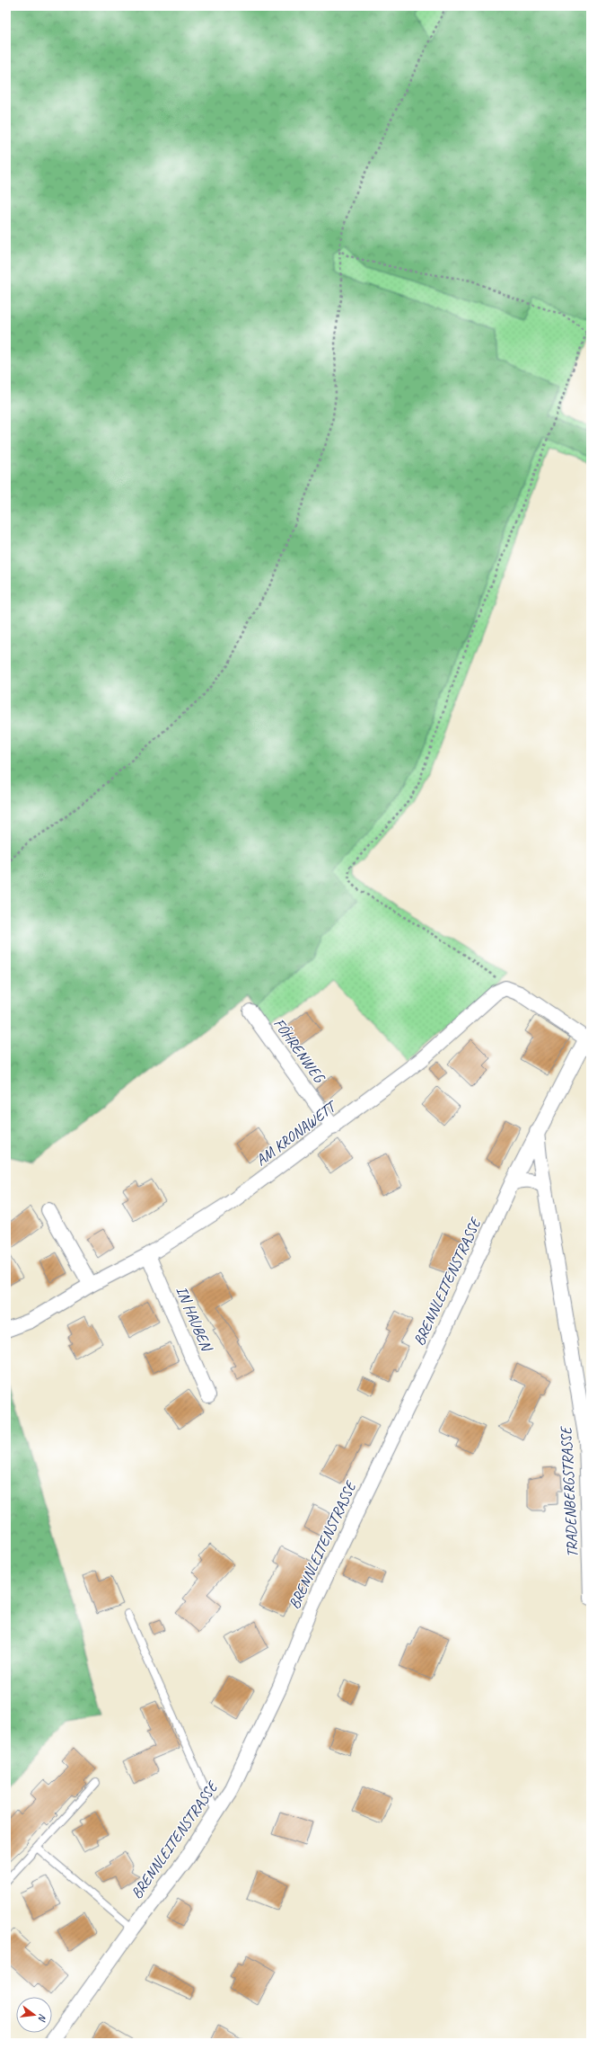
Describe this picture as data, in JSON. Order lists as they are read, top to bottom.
{
  "streets": {
    "street": [
      "FÖHRENWEG",
      "AM KRONAWETT",
      "BRENNLEITENSTRASSE",
      "IN HAUBEN",
      "TRADENBERGSTRASSE"
    ]
  },
  "crossings": [
    ["FÖHRENWEG", "AM KRONAWETT"],
    ["AM KRONAWETT", "BRENNLEITENSTRASSE"],
    ["AM KRONAWETT", "IN HAUBEN"],
    ["BRENNLEITENSTRASSE", "TRADENBERGSTRASSE"]
  ],
  "north": "right"
}
